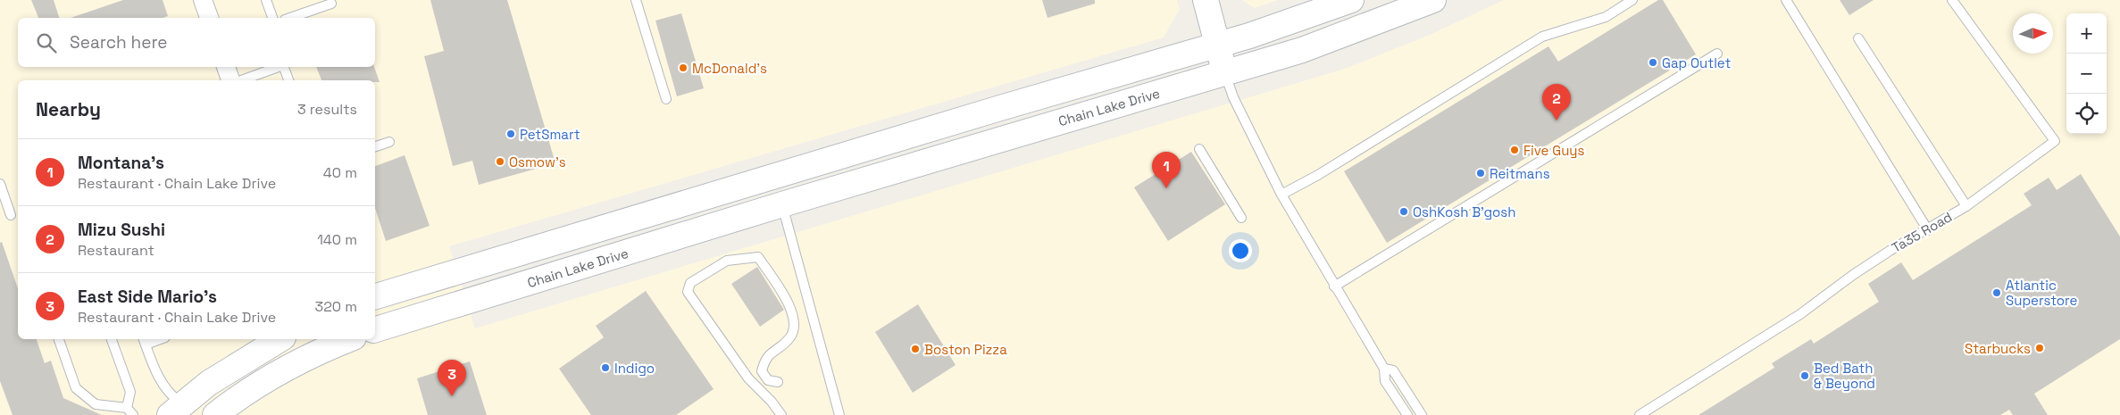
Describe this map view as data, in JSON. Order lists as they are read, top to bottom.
{
  "streets": {
    "street": ["Chain Lake Drive"],
    "lane": ["Ta35 Road"]
  },
  "places": [
    "Gap Outlet",
    "McDonald's",
    "PetSmart",
    "Five Guys",
    "Osmow's",
    "Reitmans",
    "OshKosh B'gosh",
    "Atlantic Superstore",
    "Starbucks",
    "Boston Pizza",
    "Indigo",
    "Bed Bath & Beyond"
  ],
  "north": "right",
  "page": {
    "map_buttons": ["+", "−"],
    "search": "Search here",
    "heading": ["Nearby", "3 results"],
    "pins": ["2", "1", "3"],
    "list": [
      {
        "mark": "1",
        "name": "Montana's",
        "note": "Restaurant · Chain Lake Drive",
        "value": "40 m"
      },
      {
        "mark": "2",
        "name": "Mizu Sushi",
        "note": "Restaurant",
        "value": "140 m"
      },
      {
        "mark": "3",
        "name": "East Side Mario's",
        "note": "Restaurant · Chain Lake Drive",
        "value": "320 m"
      }
    ]
  }
}
